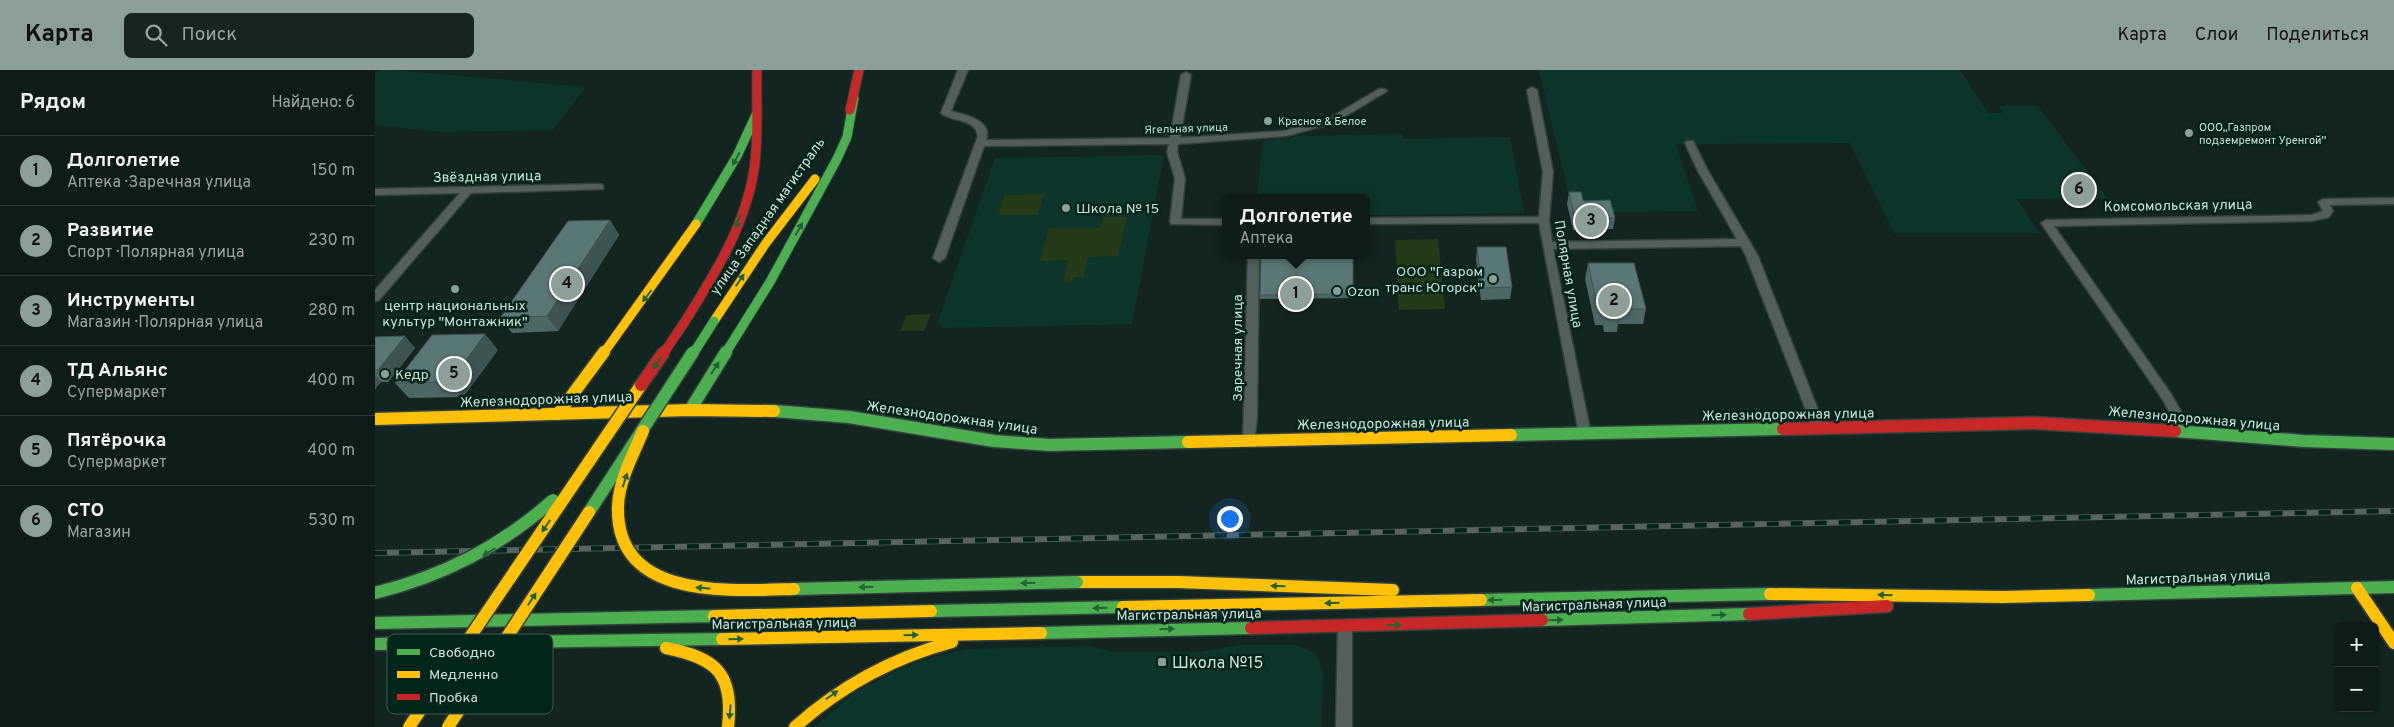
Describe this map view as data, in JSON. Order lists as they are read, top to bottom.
{
  "streets": {
    "main road": ["улица Западная магистраль", "Железнодорожная улица", "Магистральная улица"],
    "street": [
      "Ягельная улица",
      "Звёздная улица",
      "Комсомольская улица",
      "Полярная улица",
      "Заречная улица"
    ]
  },
  "crossings": [
    ["Комсомольская улица", "Железнодорожная улица"],
    ["Полярная улица", "Железнодорожная улица"],
    ["Заречная улица", "Железнодорожная улица"]
  ],
  "places": {
    "other": [
      "Красное & Белое",
      "ООО,,Газпром подземремонт Уренгой''",
      "Школа № 15",
      "ООО \"Газром транс Югорск\"",
      "центр национальных культур \"Монтажник\"",
      "Ozon",
      "Кедр"
    ],
    "transit": ["Школа №15"]
  },
  "legend": ["Свободно", "Медленно", "Пробка"],
  "page": {
    "header": "Карта",
    "search": "Поиск",
    "nav": ["Карта", "Слои", "Поделиться"],
    "heading": ["Рядом", "Найдено: 6"],
    "list": [
      {
        "mark": "1",
        "name": "Долголетие",
        "note": "Аптека · Заречная улица",
        "value": "150 m"
      },
      {
        "mark": "2",
        "name": "Развитие",
        "note": "Спорт · Полярная улица",
        "value": "230 m"
      },
      {
        "mark": "3",
        "name": "Инструменты",
        "note": "Магазин · Полярная улица",
        "value": "280 m"
      },
      {
        "mark": "4",
        "name": "ТД Альянс",
        "note": "Супермаркет",
        "value": "400 m"
      },
      {
        "mark": "5",
        "name": "Пятёрочка",
        "note": "Супермаркет",
        "value": "400 m"
      },
      {
        "mark": "6",
        "name": "СТО",
        "note": "Магазин",
        "value": "530 m"
      }
    ],
    "pins": [
      "6",
      "3",
      "4",
      "1",
      "2",
      "5"
    ],
    "popup": ["Долголетие", "Аптека"],
    "map_buttons": ["+", "−"]
  }
}
